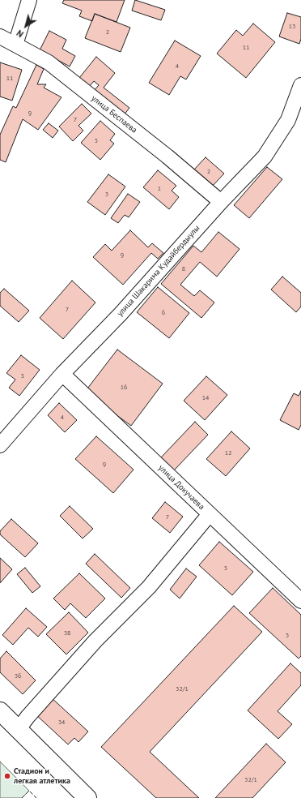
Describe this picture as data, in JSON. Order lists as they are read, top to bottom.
{
  "streets": {
    "street": ["улица Беспаева", "улица Шакарима Кудайбердыулы", "улица Докучаева"]
  },
  "crossings": [
    ["улица Беспаева", "улица Шакарима Кудайбердыулы"],
    ["улица Шакарима Кудайбердыулы", "улица Докучаева"]
  ],
  "places": ["Стадион и легкая атлетика"],
  "house_numbers": [
    "13",
    "2",
    "11",
    "4",
    "11",
    "9",
    "7",
    "5",
    "2",
    "1",
    "3",
    "9",
    "8",
    "7",
    "6",
    "5",
    "16",
    "14",
    "4",
    "12",
    "9",
    "7",
    "5",
    "38",
    "3",
    "36",
    "32/1",
    "34",
    "32/1"
  ],
  "north": "bottom left"
}
